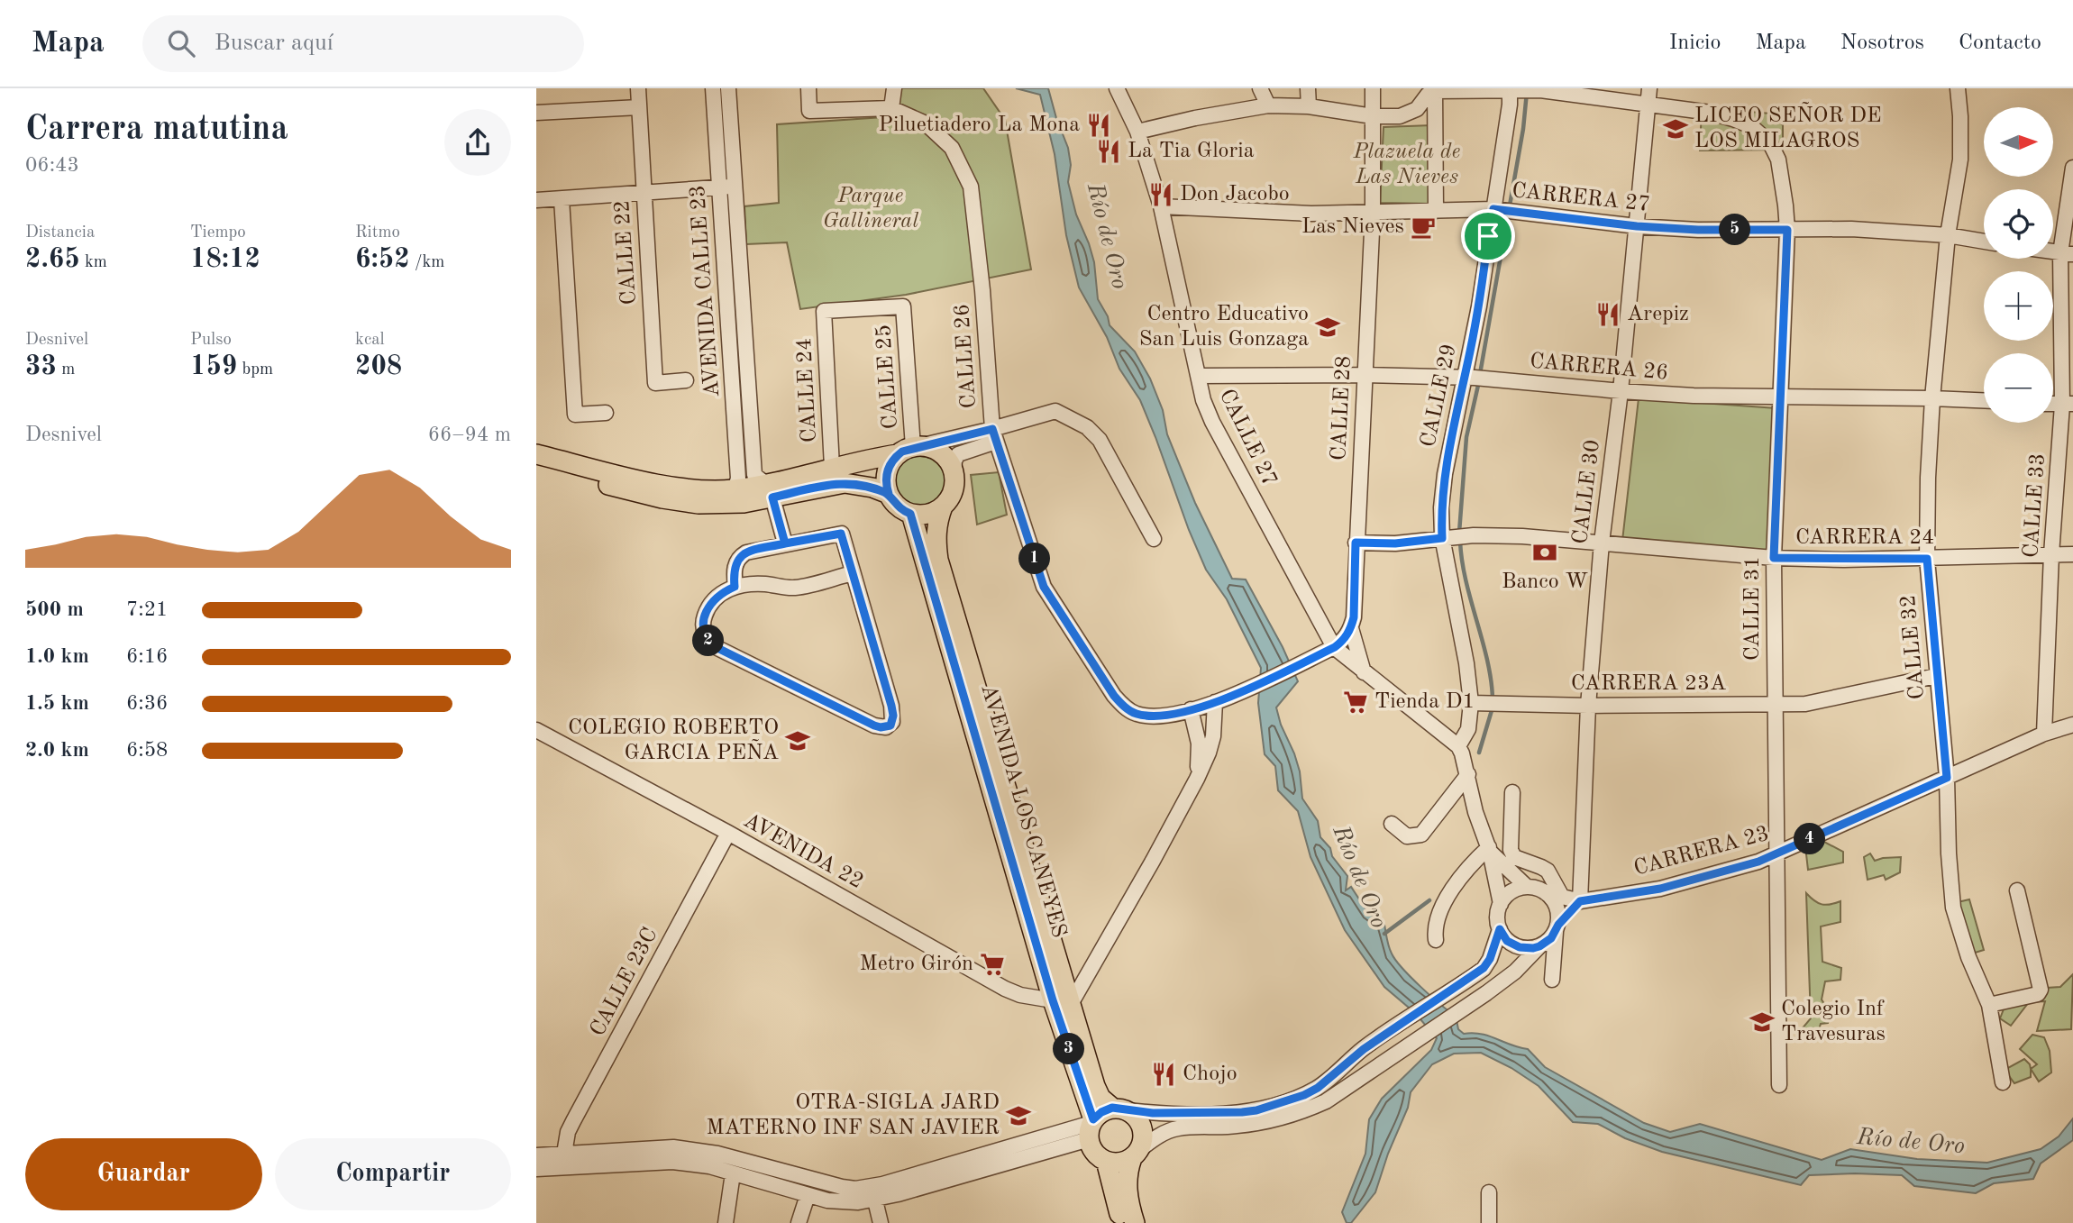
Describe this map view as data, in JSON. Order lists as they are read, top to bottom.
{
  "streets": {
    "main road": ["AVENIDA LOS CANEYES"],
    "street": [
      "CARRERA 27",
      "CALLE 22",
      "AVENIDA CALLE 23",
      "CALLE 26",
      "CARRERA 26",
      "CALLE 25",
      "CALLE 24",
      "CALLE 29",
      "CALLE 28",
      "CALLE 27",
      "CALLE 30",
      "CALLE 33",
      "CARRERA 24",
      "CALLE 31",
      "CALLE 32",
      "CARRERA 23A",
      "AVENIDA 22",
      "CARRERA 23",
      "CALLE 23C"
    ]
  },
  "crossings": [
    ["CARRERA 27", "CALLE 29"],
    ["CARRERA 27", "CALLE 28"],
    ["CARRERA 27", "CALLE 27"],
    ["CARRERA 27", "CALLE 30"],
    ["CARRERA 27", "CALLE 31"],
    ["CARRERA 27", "CALLE 32"],
    ["CARRERA 26", "CALLE 29"],
    ["CARRERA 26", "CALLE 28"],
    ["CARRERA 26", "CALLE 27"],
    ["CARRERA 26", "CALLE 30"],
    ["CARRERA 26", "CALLE 31"],
    ["CARRERA 26", "CALLE 32"],
    ["CALLE 25", "CALLE 24"],
    ["CALLE 25", "AVENIDA LOS CANEYES"],
    ["CALLE 29", "CARRERA 24"],
    ["CALLE 29", "CARRERA 23A"],
    ["CALLE 28", "CARRERA 24"],
    ["CALLE 30", "CARRERA 24"],
    ["CALLE 30", "CALLE 31"],
    ["CALLE 30", "CARRERA 23A"],
    ["CALLE 30", "CARRERA 23"],
    ["CALLE 33", "CARRERA 24"],
    ["CALLE 33", "CARRERA 23"],
    ["CARRERA 24", "CALLE 31"],
    ["CARRERA 24", "CALLE 32"],
    ["CALLE 31", "CARRERA 23A"],
    ["CALLE 31", "CARRERA 23"],
    ["CALLE 32", "CARRERA 23A"],
    ["CALLE 32", "CARRERA 23"],
    ["AVENIDA LOS CANEYES", "AVENIDA 22"],
    ["AVENIDA 22", "CALLE 23C"]
  ],
  "water": ["Río de Oro"],
  "parks": ["Plazuela de Las Nieves", "Parque Gallineral"],
  "places": {
    "restaurant": [
      "Piluetiadero La Mona",
      "La Tia Gloria",
      "Don Jacobo",
      "Arepiz",
      "Chojo"
    ],
    "school or university": [
      "LICEO SEÑOR DE LOS MILAGROS",
      "Centro Educativo San Luis Gonzaga",
      "COLEGIO ROBERTO GARCIA PEÑA",
      "Colegio Inf Travesuras",
      "OTRA-SIGLA JARD MATERNO INF SAN JAVIER"
    ],
    "cafe": ["Las Nieves"],
    "bank": ["Banco W"],
    "supermarket": ["Tienda D1", "Metro Girón"]
  },
  "north": "right",
  "page": {
    "header": "Mapa",
    "search": "Buscar aquí",
    "nav": [
      "Inicio",
      "Mapa",
      "Nosotros",
      "Contacto"
    ],
    "heading": ["Carrera matutina", "06:43"],
    "map_buttons": ["+", "−"],
    "stats": [
      ["Distancia", "2.65 km"],
      ["Tiempo", "18:12"],
      ["Ritmo", "6:52 /km"],
      ["Desnivel", "33 m"],
      ["Pulso", "159 bpm"],
      ["kcal", "208"]
    ],
    "pins": [
      "5",
      "1",
      "2",
      "4",
      "3"
    ],
    "chart": ["Desnivel", "66–94 m"],
    "list": [
      {
        "name": "500 m",
        "note": "7:21"
      },
      {
        "name": "1.0 km",
        "note": "6:16"
      },
      {
        "name": "1.5 km",
        "note": "6:36"
      },
      {
        "name": "2.0 km",
        "note": "6:58"
      }
    ],
    "buttons": ["Guardar", "Compartir"]
  }
}
